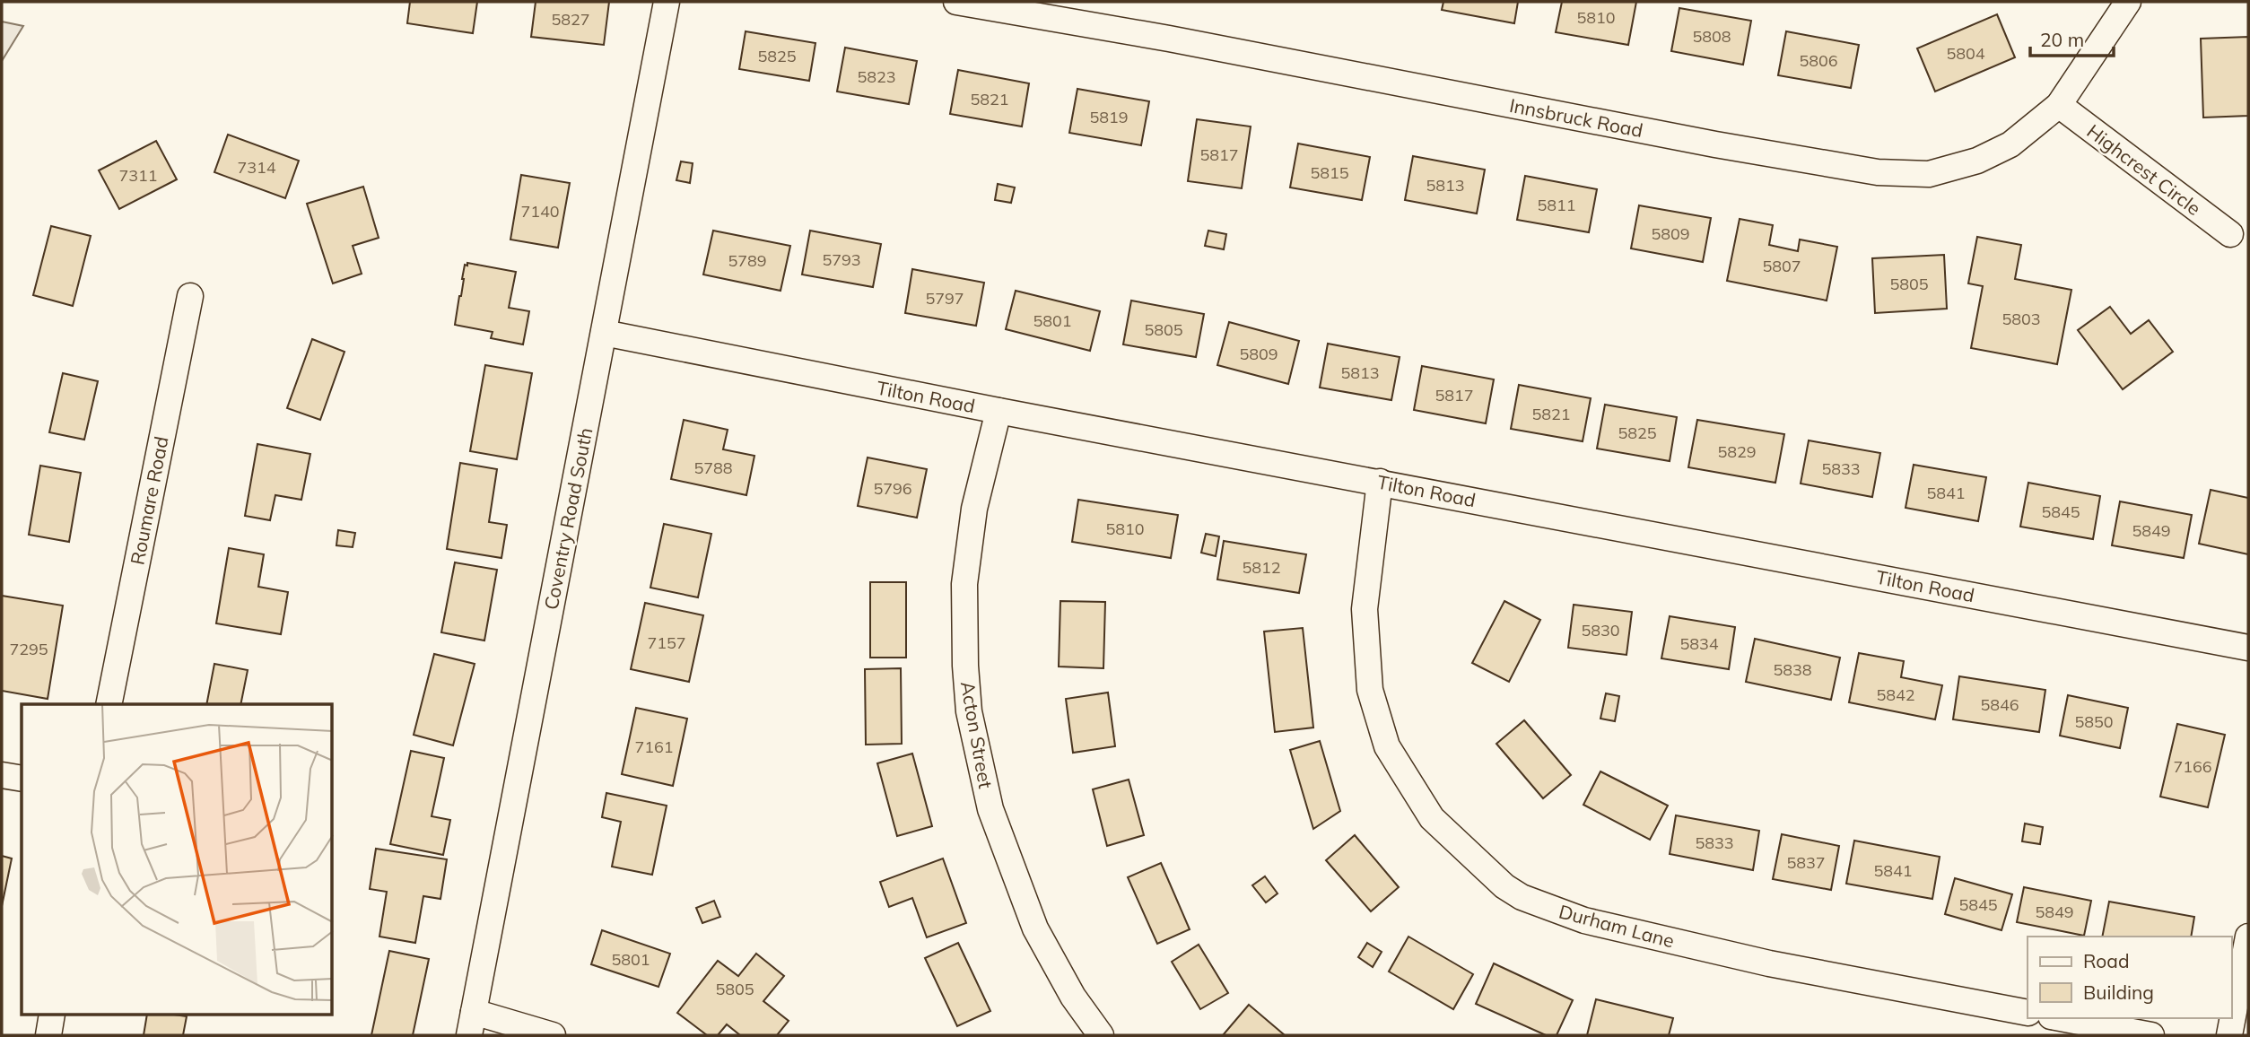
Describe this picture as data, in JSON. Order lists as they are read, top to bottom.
{
  "streets": {
    "street": [
      "Innsbruck Road",
      "Highcrest Circle",
      "Tilton Road",
      "Roumare Road",
      "Coventry Road South",
      "Acton Street",
      "Durham Lane"
    ]
  },
  "crossings": [
    ["Innsbruck Road", "Highcrest Circle"],
    ["Tilton Road", "Coventry Road South"],
    ["Tilton Road", "Acton Street"],
    ["Tilton Road", "Durham Lane"]
  ],
  "house_numbers": [
    "5810",
    "5827",
    "5808",
    "5804",
    "5825",
    "5806",
    "5823",
    "5821",
    "5819",
    "5817",
    "7314",
    "5815",
    "7311",
    "5813",
    "5811",
    "7140",
    "5809",
    "5793",
    "5789",
    "5807",
    "5805",
    "5797",
    "5803",
    "5801",
    "5805",
    "5809",
    "5813",
    "5817",
    "5821",
    "5825",
    "5829",
    "5788",
    "5833",
    "5796",
    "5841",
    "5845",
    "5810",
    "5849",
    "5812",
    "5830",
    "7157",
    "5834",
    "7295",
    "5838",
    "5842",
    "5846",
    "5850",
    "7161",
    "7166",
    "5833",
    "5837",
    "5841",
    "5845",
    "5849",
    "5801",
    "5805"
  ],
  "legend": ["Road", "Building"],
  "scale_bar": "20 m"
}
